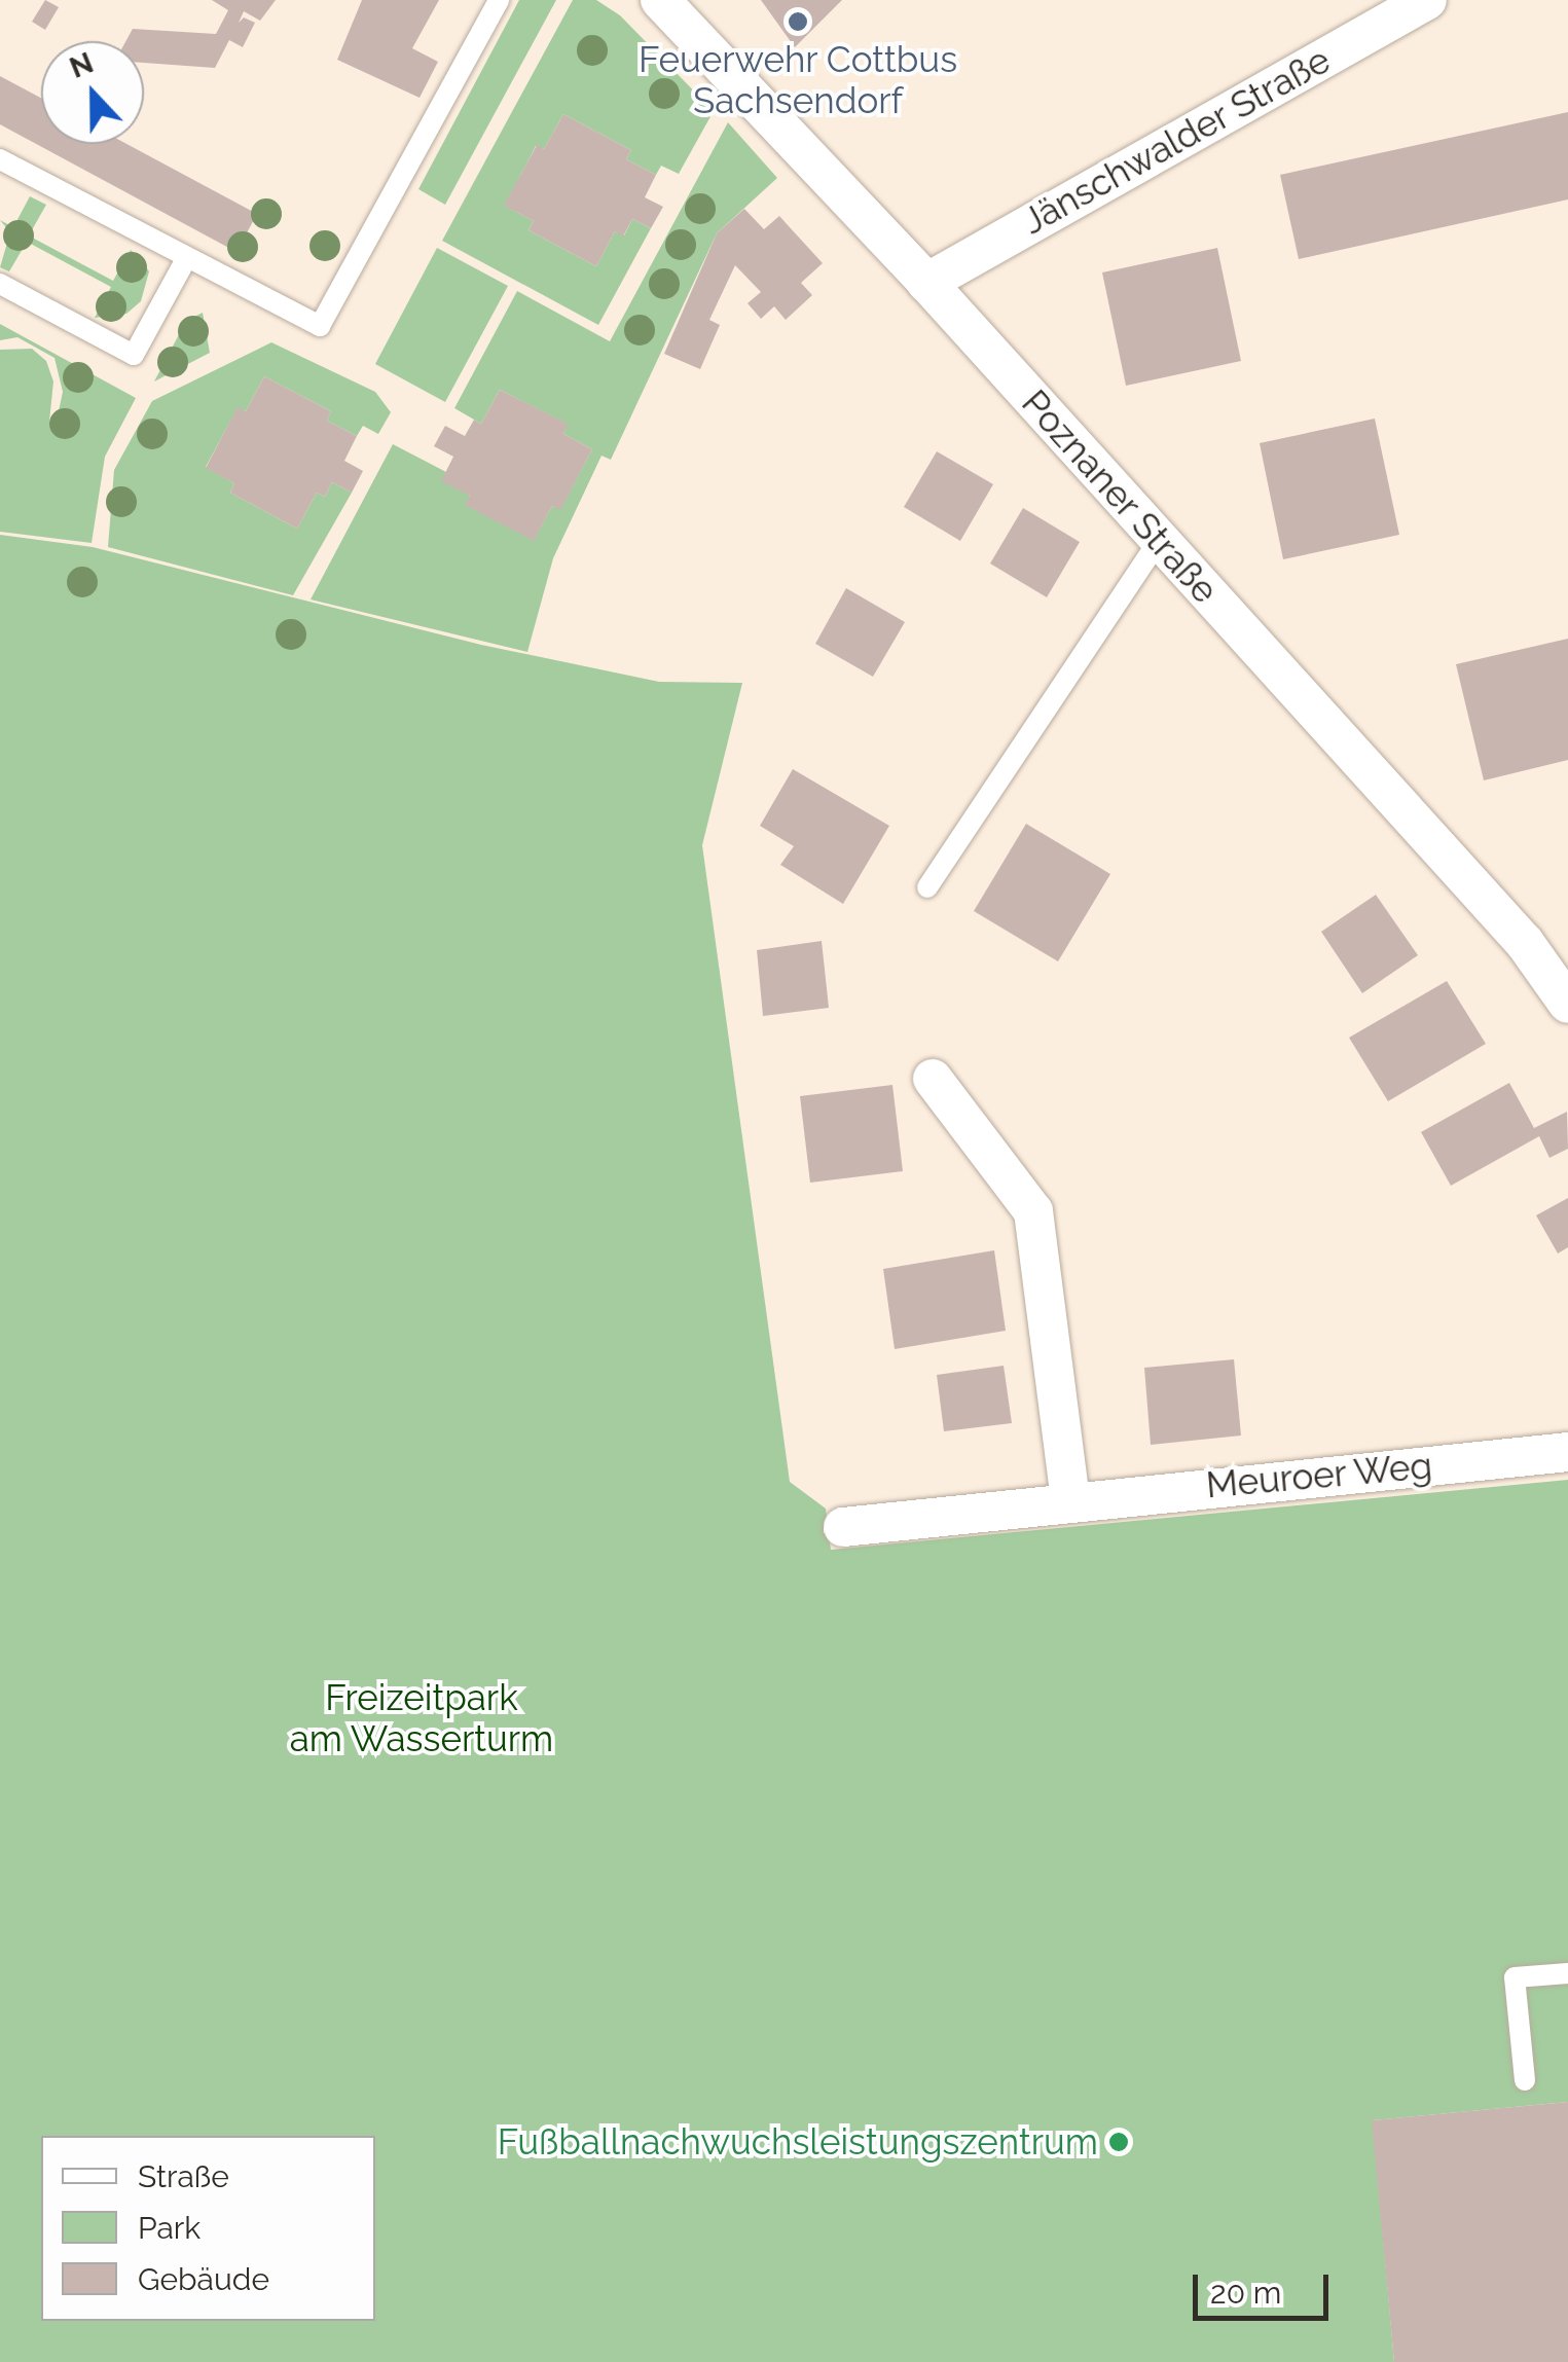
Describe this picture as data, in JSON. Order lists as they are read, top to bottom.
{
  "streets": {
    "street": ["Jänschwalder Straße", "Poznaner Straße", "Meuroer Weg"]
  },
  "crossings": [
    ["Jänschwalder Straße", "Poznaner Straße"]
  ],
  "parks": ["Freizeitpark am Wasserturm"],
  "places": ["Feuerwehr Cottbus Sachsendorf", "Fußballnachwuchsleistungszentrum"],
  "legend": ["Straße", "Park", "Gebäude"],
  "scale_bar": "20 m",
  "north": "top"
}
